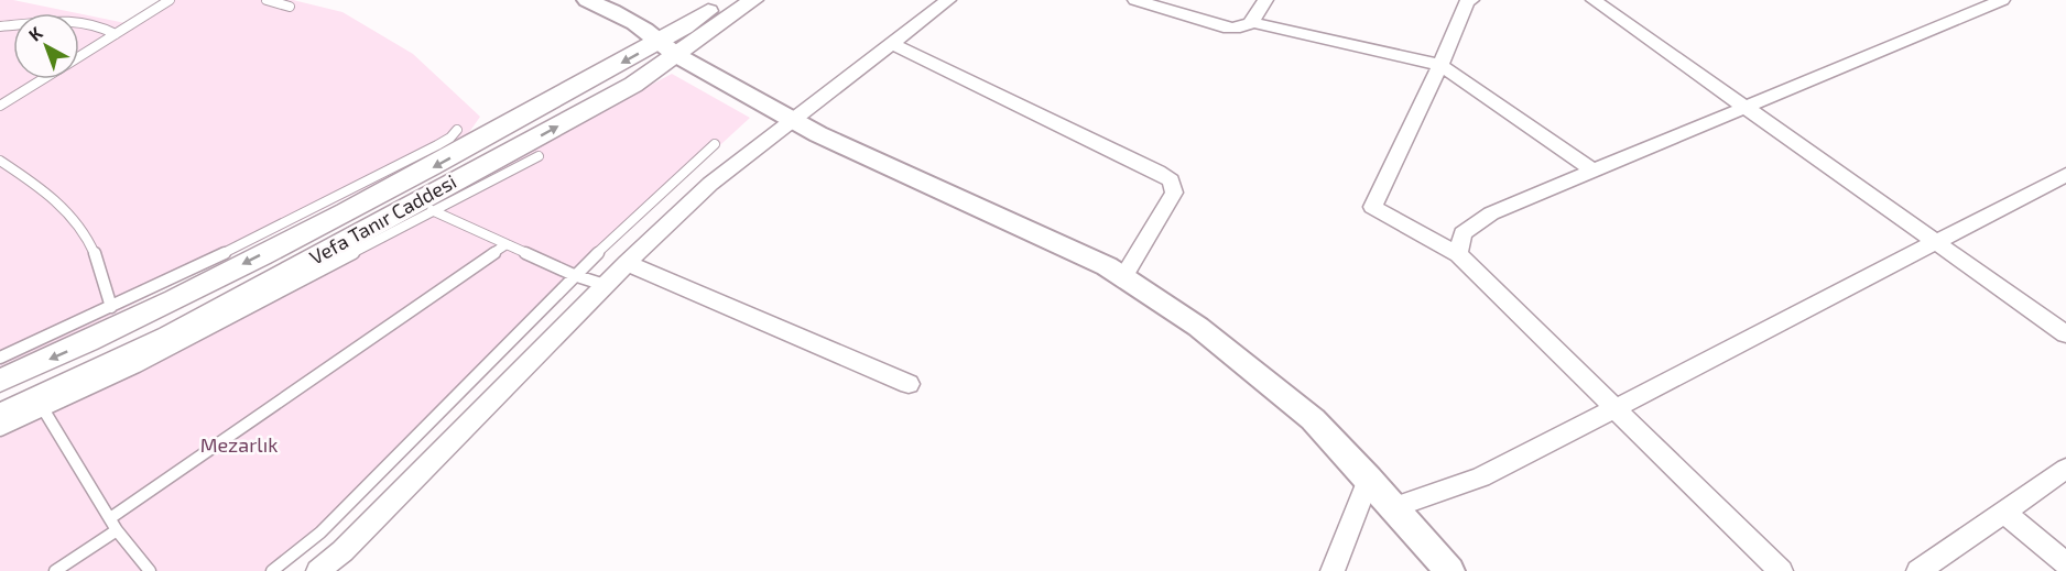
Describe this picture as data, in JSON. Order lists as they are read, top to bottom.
{
  "streets": {
    "main road": ["Vefa Tanır Caddesi"]
  },
  "parks": ["Mezarlık"],
  "north": "top left"
}
